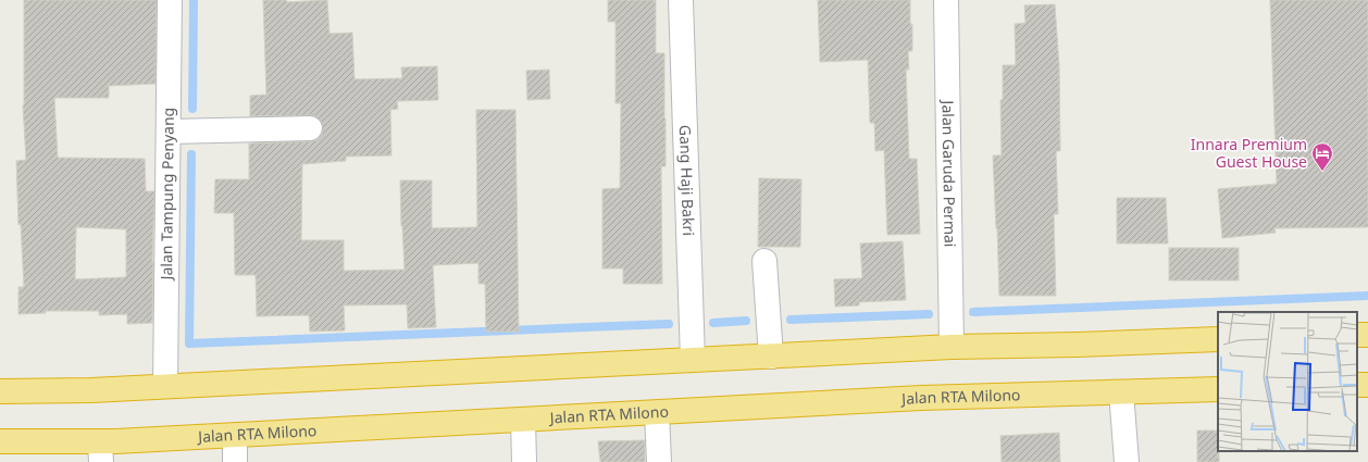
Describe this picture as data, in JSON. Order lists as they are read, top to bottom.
{
  "streets": {
    "highway": ["Jalan RTA Milono"],
    "street": ["Jalan Garuda Permai", "Gang Haji Bakri", "Jalan Tampung Penyang"]
  },
  "places": {
    "hotel": ["Innara Premium Guest House"]
  }
}
